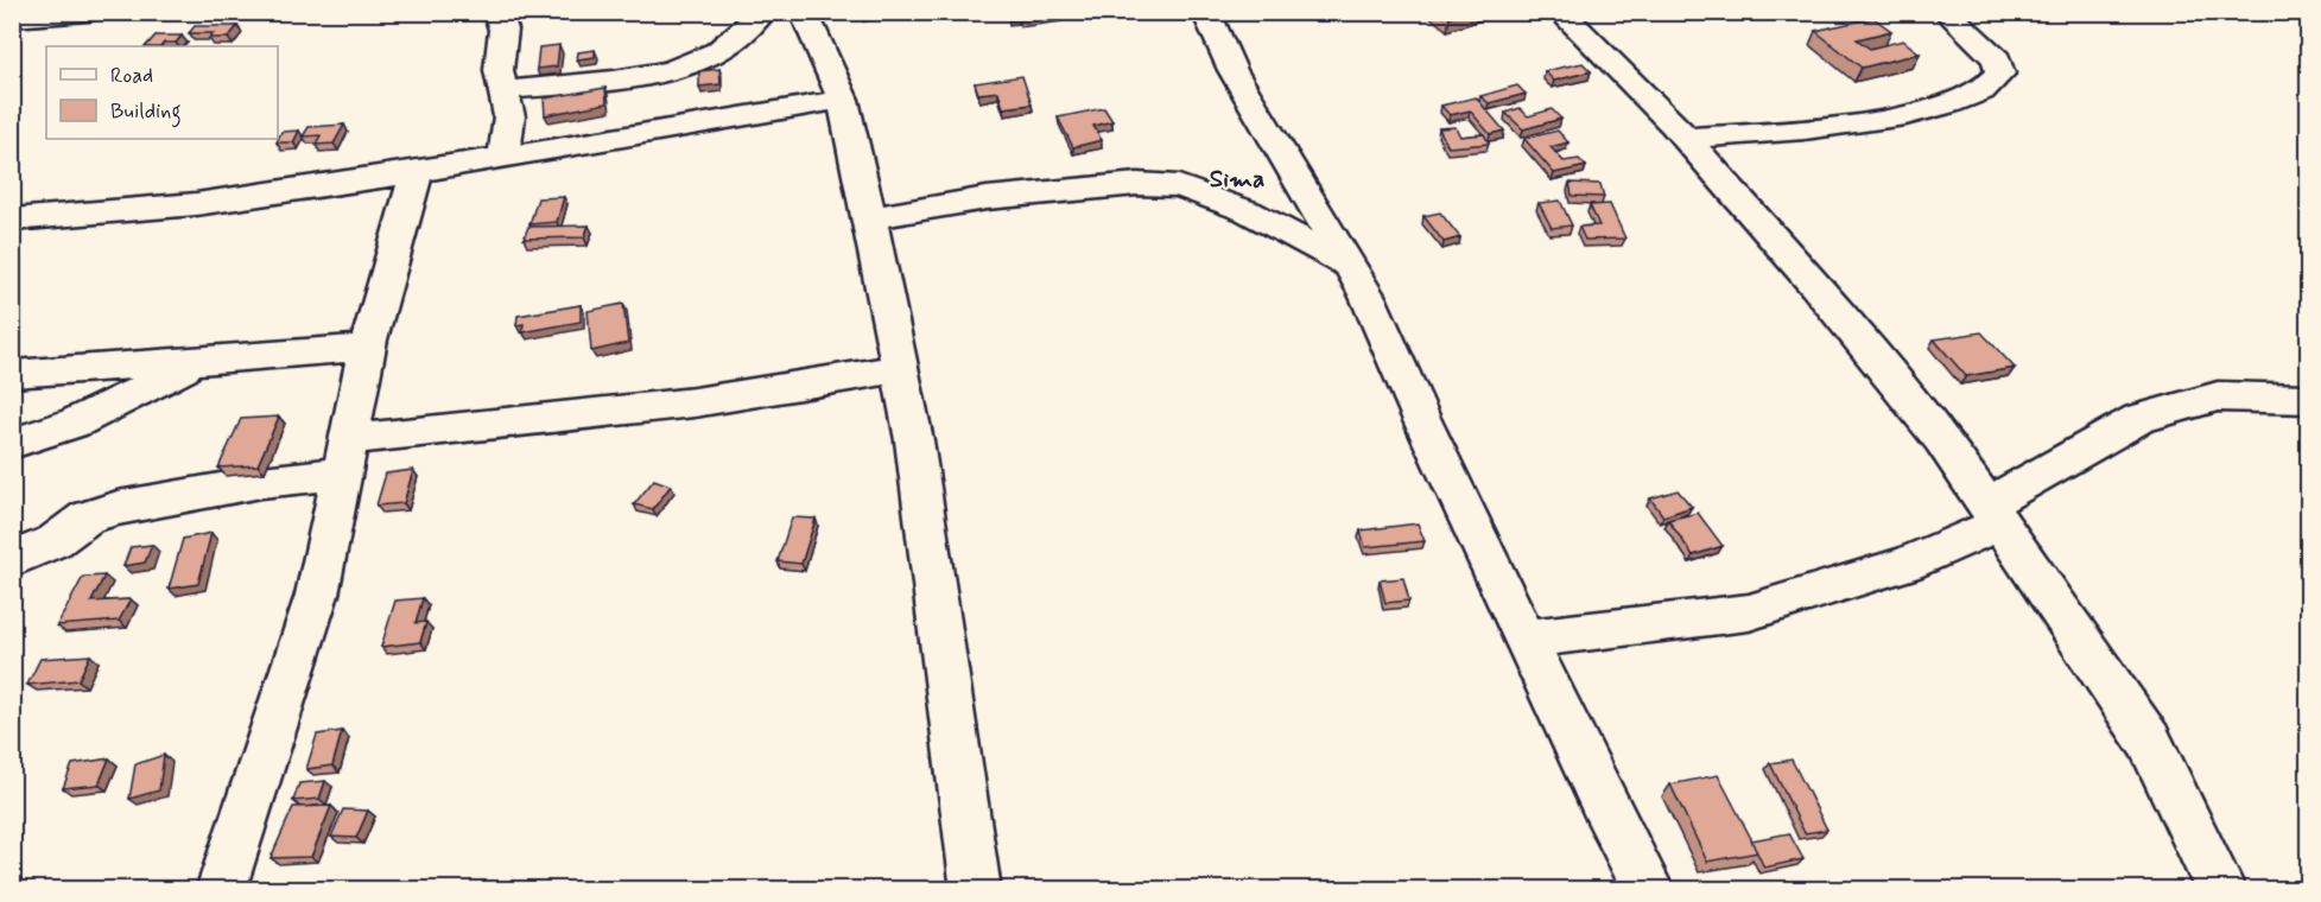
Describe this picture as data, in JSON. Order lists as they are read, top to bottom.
{
  "districts": ["Sima"],
  "legend": ["Road", "Building"]
}
